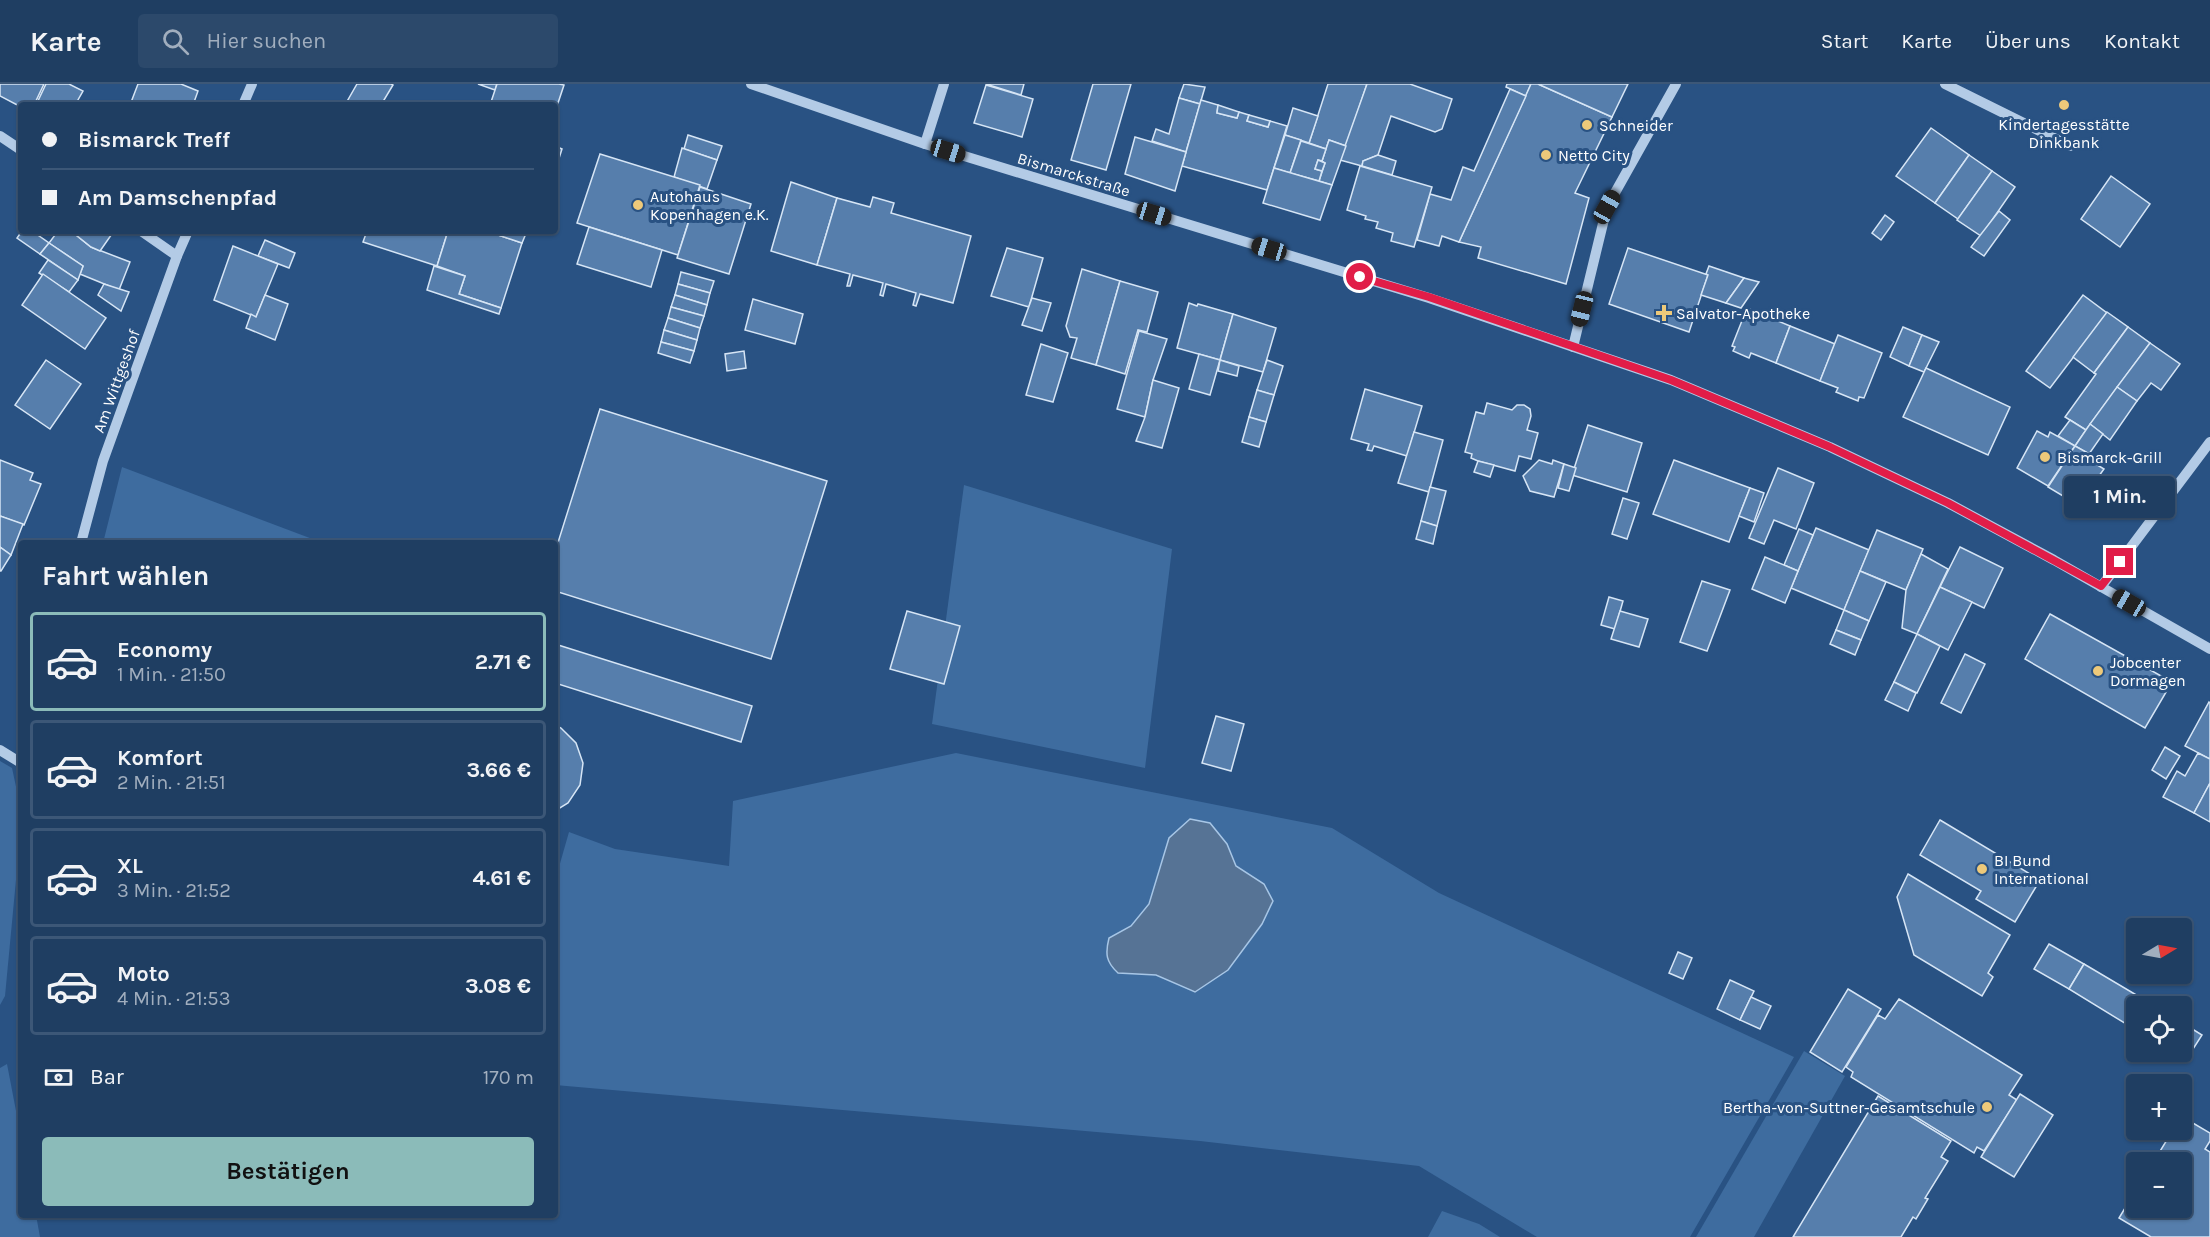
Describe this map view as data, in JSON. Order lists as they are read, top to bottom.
{
  "streets": {
    "street": ["Bismarckstraße", "Am Wittgeshof"]
  },
  "places": {
    "other": [
      "Kindertagesstätte Dinkbank",
      "Schneider",
      "Netto City",
      "Autohaus Kopenhagen e.K.",
      "Bismarck-Grill",
      "Jobcenter Dormagen",
      "BI Bund International",
      "Bertha-von-Suttner-Gesamtschule"
    ],
    "health": ["Salvator-Apotheke"]
  },
  "north": "right",
  "page": {
    "header": "Karte",
    "search": "Hier suchen",
    "nav": [
      "Start",
      "Karte",
      "Über uns",
      "Kontakt"
    ],
    "banner": ["Bismarck Treff", "Am Damschenpfad"],
    "bubble": "1 Min.",
    "heading": "Fahrt wählen",
    "list": [
      {
        "name": "Economy",
        "note": "1 Min. · 21:50",
        "value": "2.71 €"
      },
      {
        "name": "Komfort",
        "note": "2 Min. · 21:51",
        "value": "3.66 €"
      },
      {
        "name": "XL",
        "note": "3 Min. · 21:52",
        "value": "4.61 €"
      },
      {
        "name": "Moto",
        "note": "4 Min. · 21:53",
        "value": "3.08 €"
      }
    ],
    "map_buttons": ["+", "−"],
    "pay": ["Bar", "170 m"],
    "buttons": "Bestätigen"
  }
}
